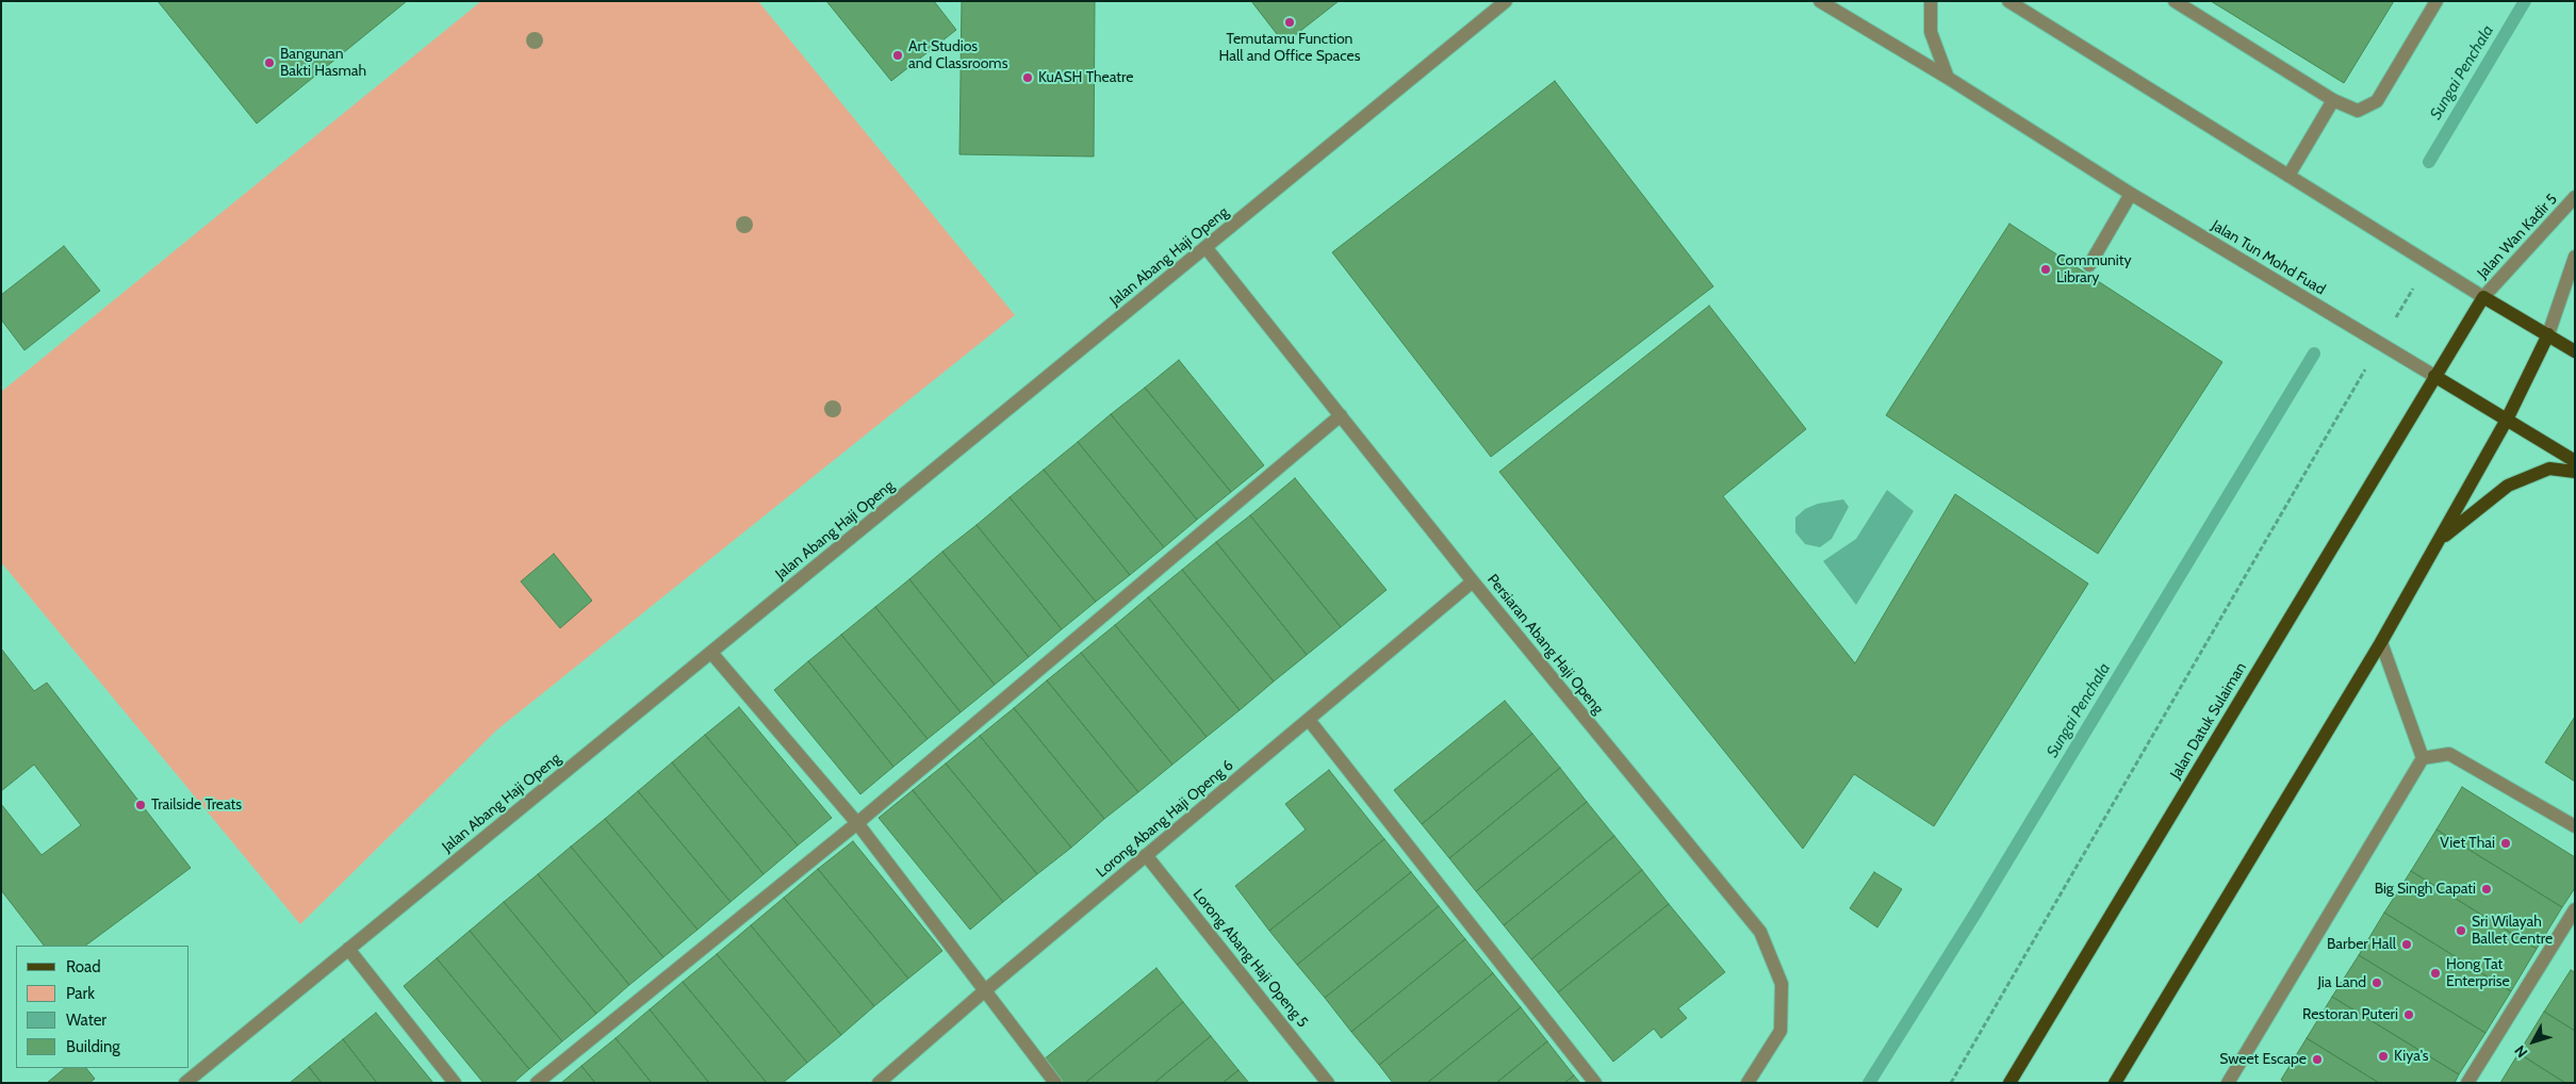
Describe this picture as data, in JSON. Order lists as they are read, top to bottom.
{
  "streets": {
    "main road": ["Jalan Tun Mohd Fuad", "Jalan Datuk Sulaiman"],
    "street": [
      "Jalan Wan Kadir 5",
      "Jalan Abang Haji Openg",
      "Persiaran Abang Haji Openg",
      "Lorong Abang Haji Openg 6",
      "Lorong Abang Haji Openg 5"
    ]
  },
  "crossings": [
    ["Jalan Wan Kadir 5", "Jalan Datuk Sulaiman"],
    ["Jalan Abang Haji Openg", "Persiaran Abang Haji Openg"],
    ["Jalan Tun Mohd Fuad", "Jalan Datuk Sulaiman"],
    ["Persiaran Abang Haji Openg", "Lorong Abang Haji Openg 6"],
    ["Lorong Abang Haji Openg 6", "Lorong Abang Haji Openg 5"]
  ],
  "water": ["Sungai Penchala"],
  "places": [
    "Temutamu Function Hall and Office Spaces",
    "Art Studios and Classrooms",
    "Bangunan Bakti Hasmah",
    "KuASH Theatre",
    "Community Library",
    "Trailside Treats",
    "Viet Thai",
    "Big Singh Capati",
    "Sri Wilayah Ballet Centre",
    "Barber Hall",
    "Hong Tat Enterprise",
    "Jia Land",
    "Restoran Puteri",
    "Kiya's",
    "Sweet Escape"
  ],
  "legend": [
    "Road",
    "Park",
    "Water",
    "Building"
  ],
  "north": "bottom left"
}
